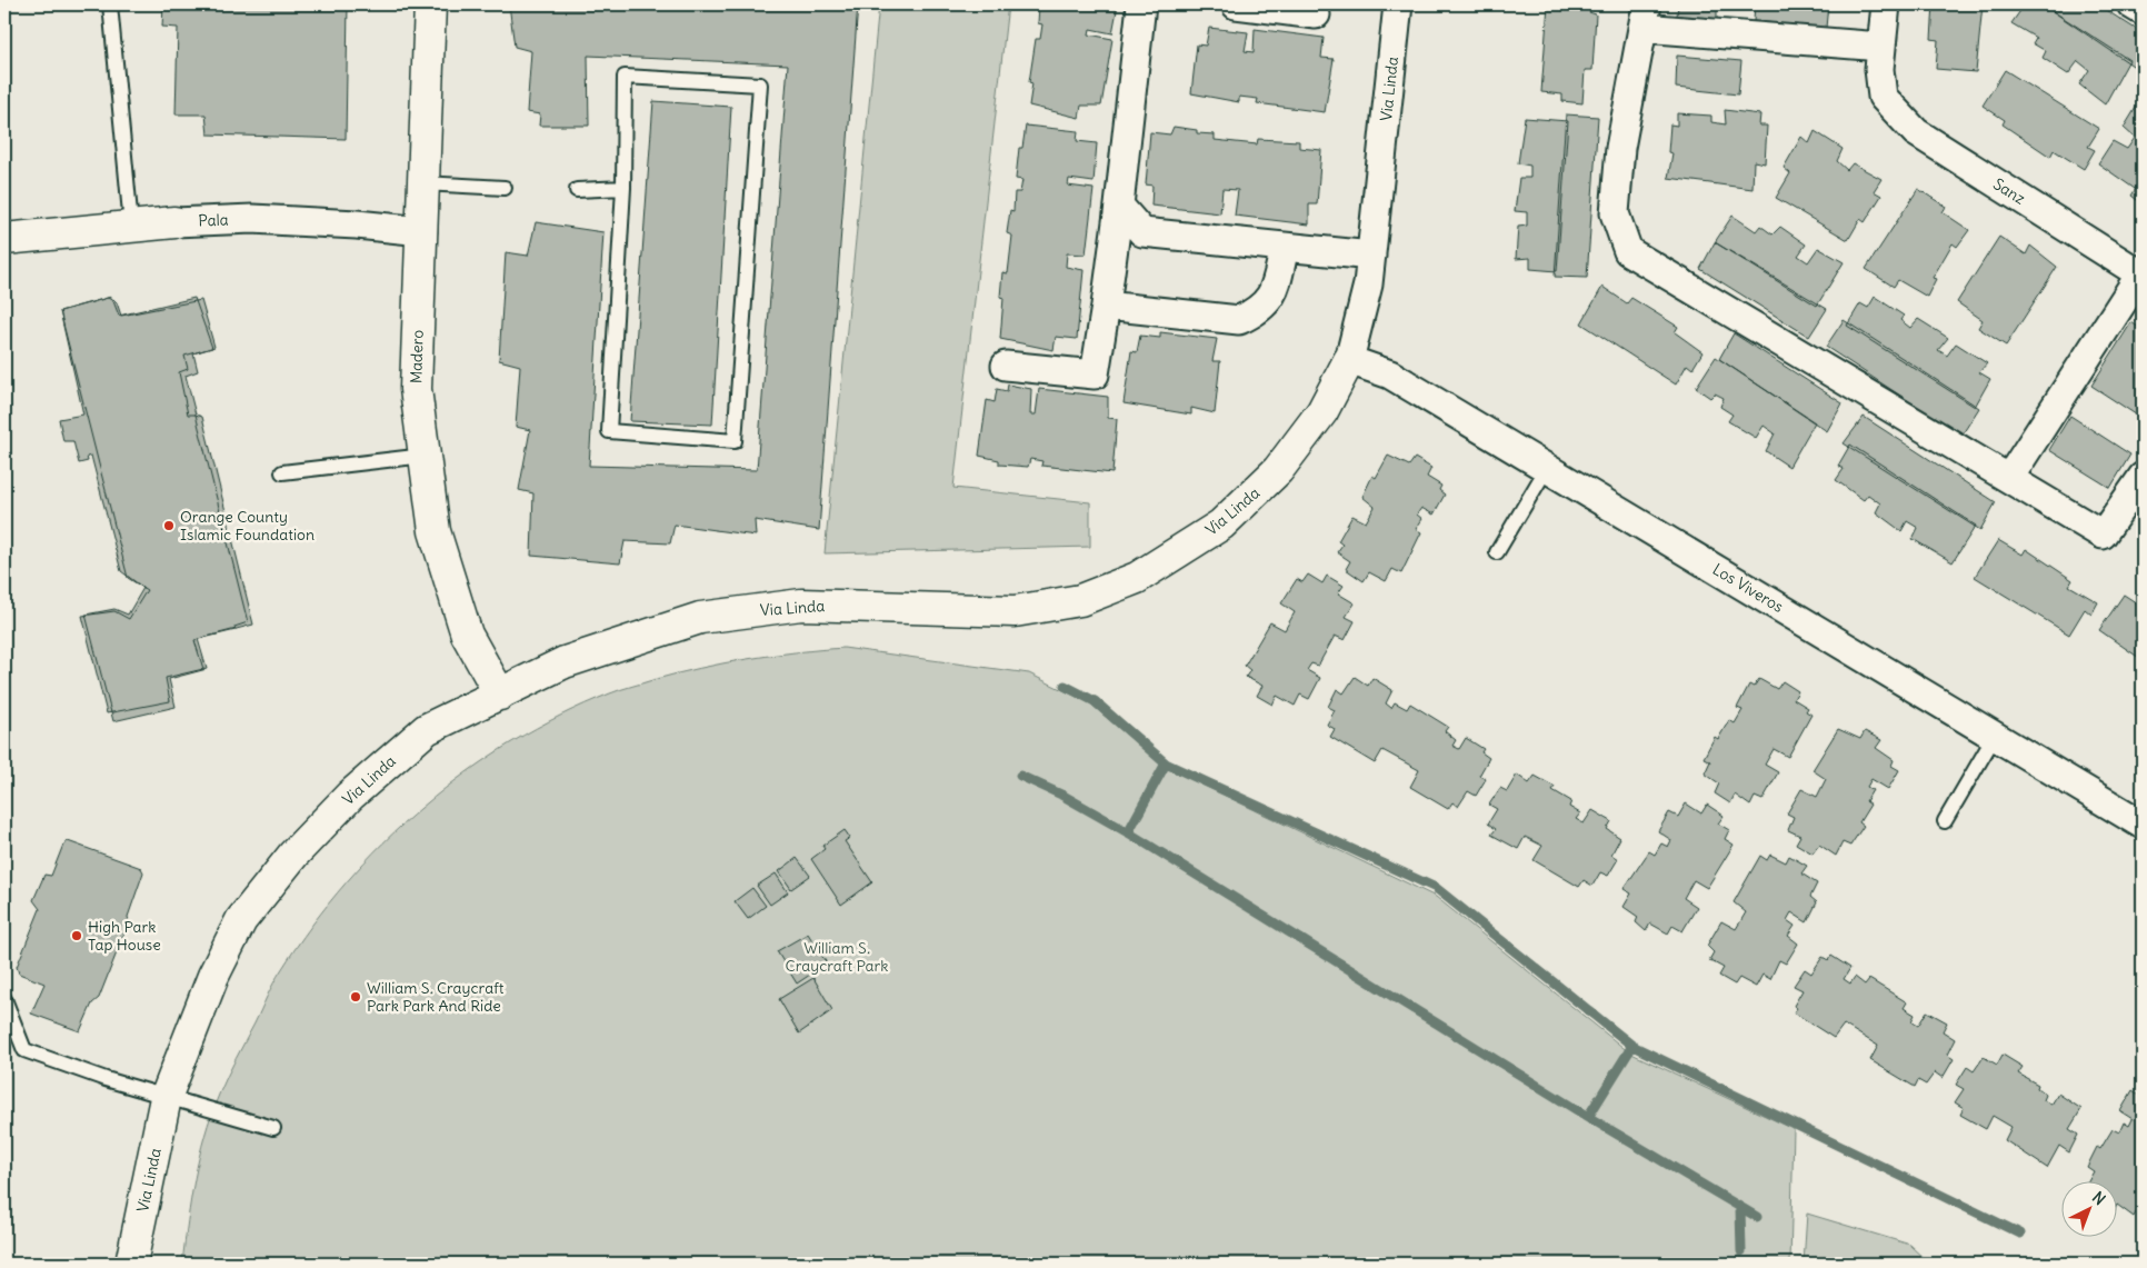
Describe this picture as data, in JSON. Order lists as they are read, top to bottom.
{
  "streets": {
    "street": [
      "Via Linda",
      "Sanz",
      "Pala",
      "Madero",
      "Los Viveros"
    ]
  },
  "crossings": [
    ["Via Linda", "Madero"],
    ["Via Linda", "Los Viveros"],
    ["Pala", "Madero"]
  ],
  "parks": ["William S. Craycraft Park"],
  "places": ["Orange County Islamic Foundation", "High Park Tap House", "William S. Craycraft Park Park And Ride"],
  "north": "top right"
}
